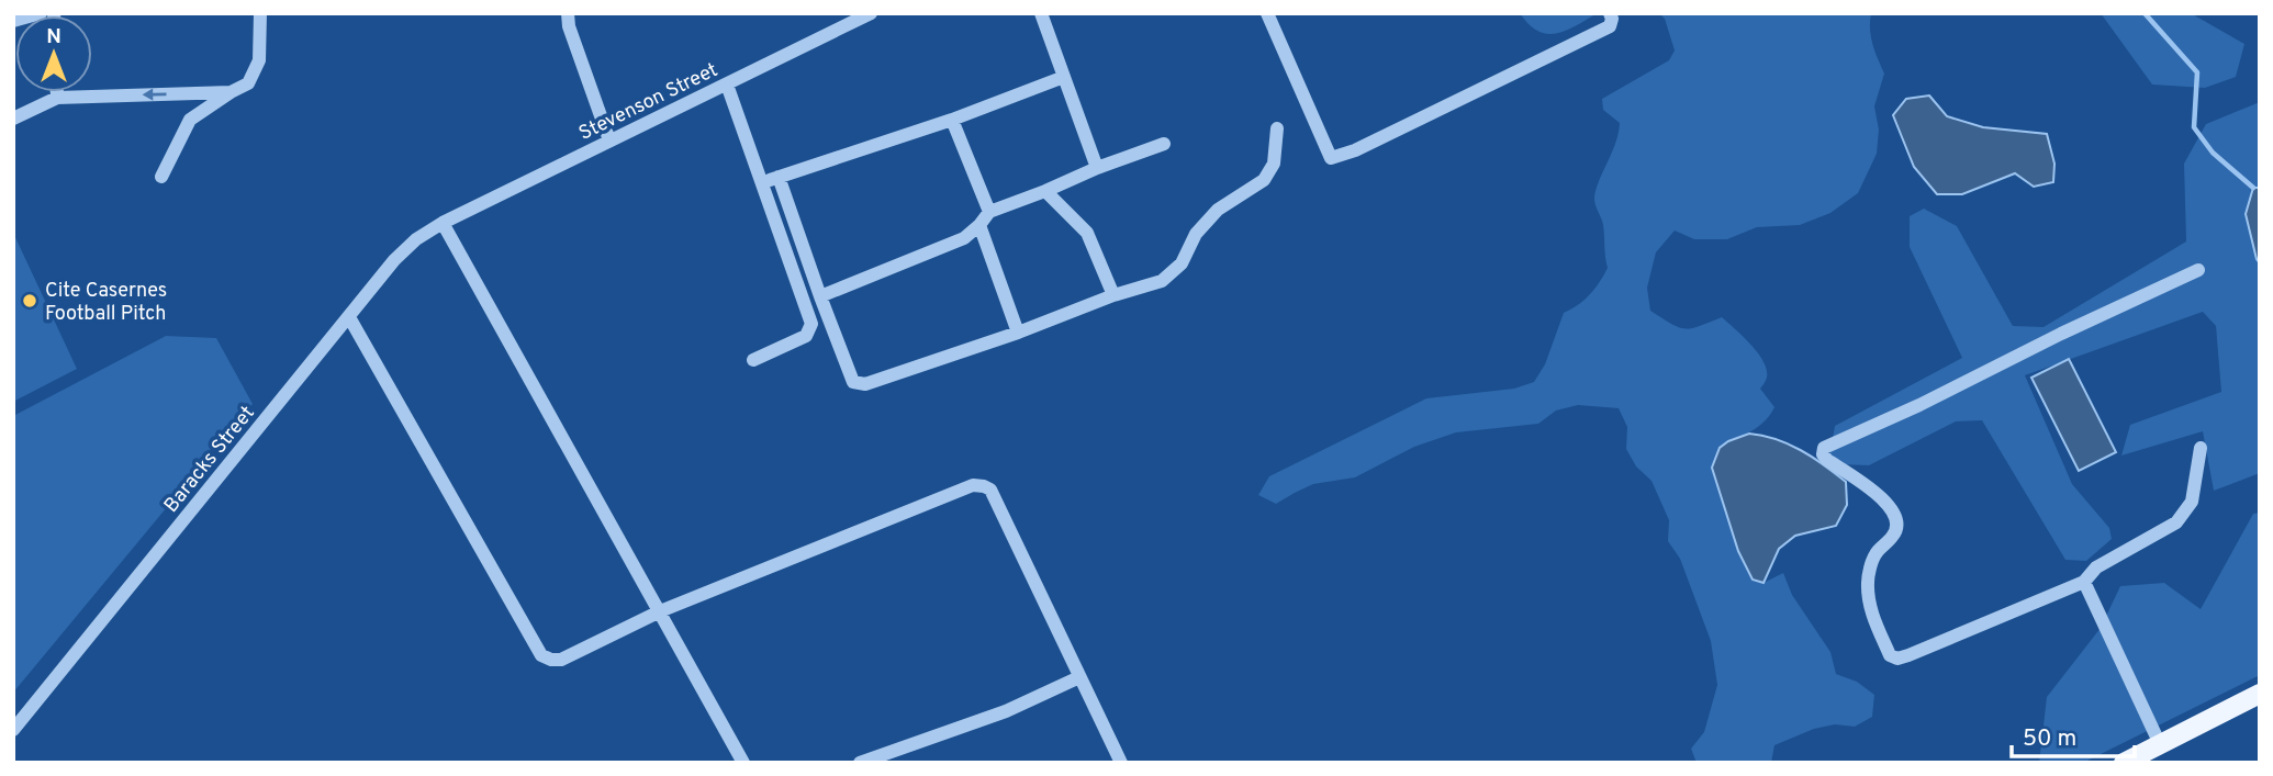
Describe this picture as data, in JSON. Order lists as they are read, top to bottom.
{
  "streets": {
    "street": ["Stevenson Street", "Baracks Street"]
  },
  "crossings": [
    ["Stevenson Street", "Baracks Street"]
  ],
  "places": ["Cite Casernes Football Pitch"],
  "scale_bar": "50 m",
  "north": "top"
}
